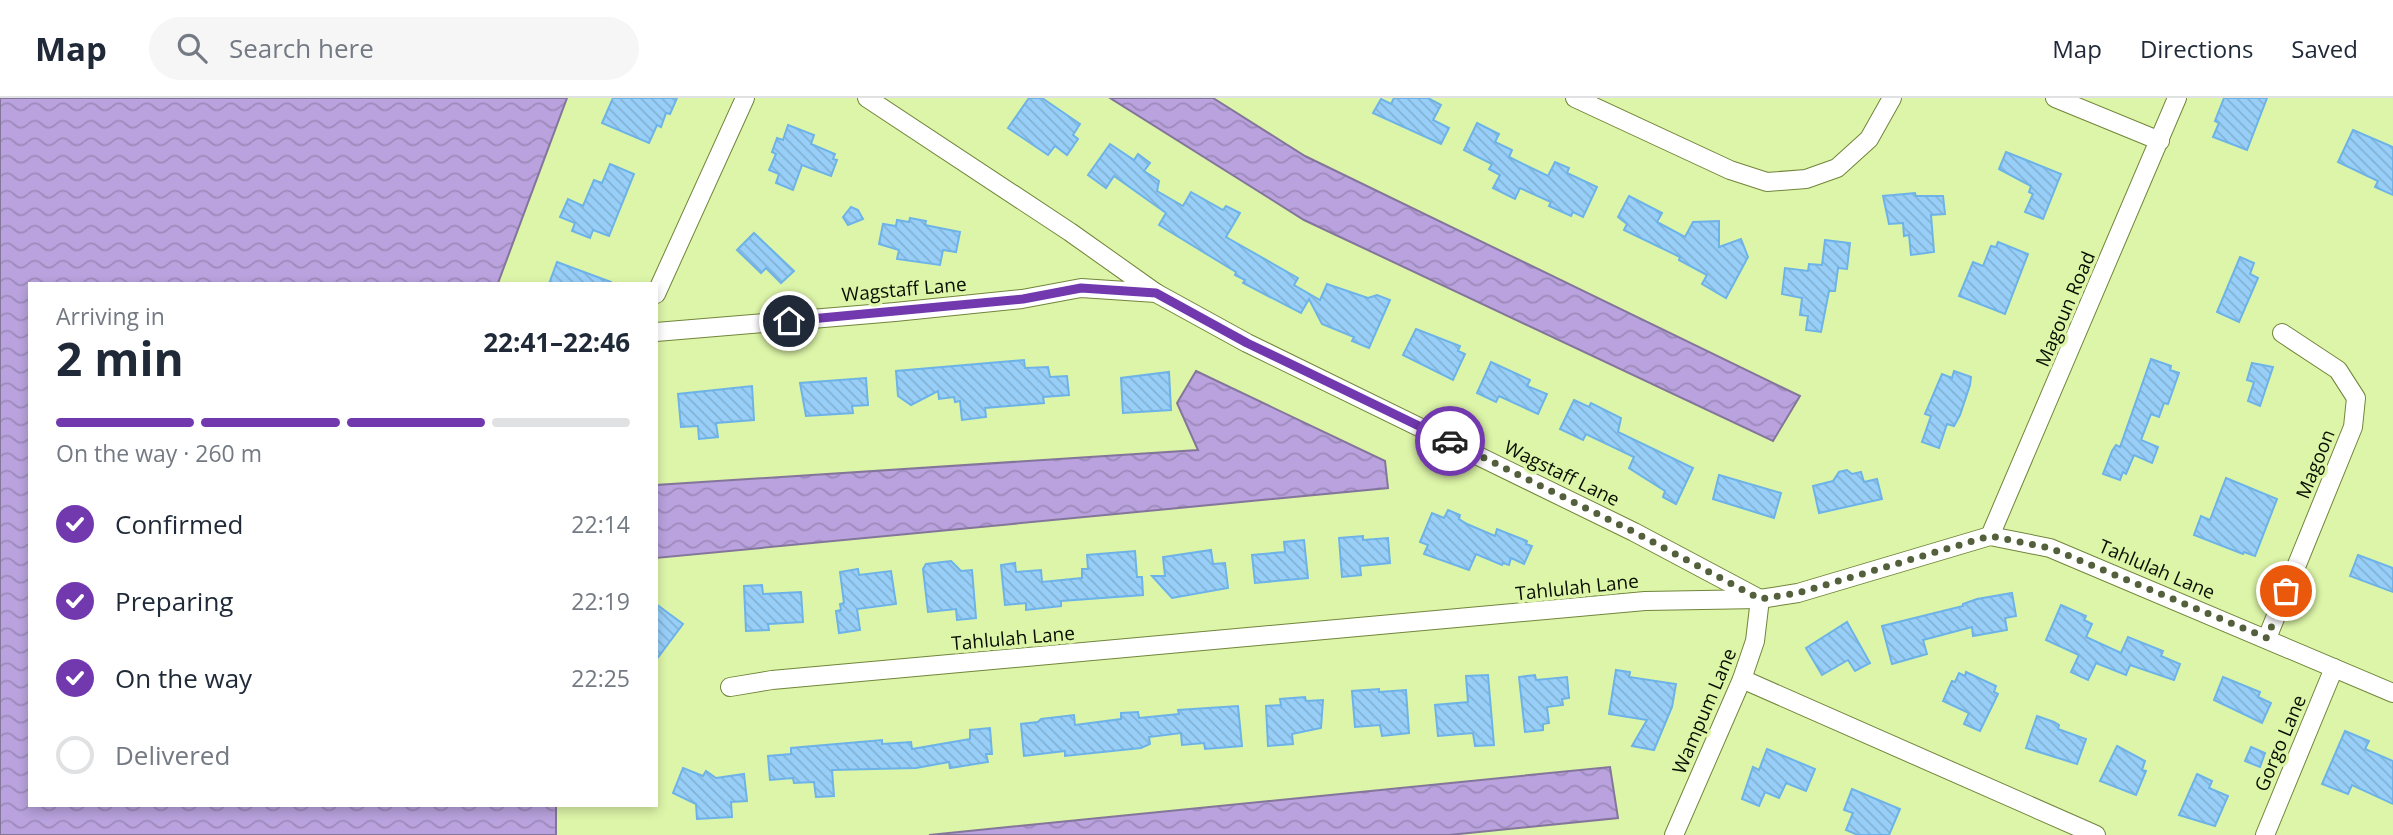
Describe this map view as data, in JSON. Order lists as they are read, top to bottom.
{
  "streets": {
    "street": [
      "Wagstaff Lane",
      "Magoun Road",
      "Magoon",
      "Tahlulah Lane",
      "Wampum Lane",
      "Gorgo Lane"
    ]
  },
  "crossings": [
    ["Wagstaff Lane", "Tahlulah Lane"],
    ["Wagstaff Lane", "Wampum Lane"],
    ["Magoun Road", "Tahlulah Lane"],
    ["Magoon", "Tahlulah Lane"],
    ["Tahlulah Lane", "Wampum Lane"],
    ["Tahlulah Lane", "Gorgo Lane"]
  ],
  "page": {
    "header": "Map",
    "search": "Search here",
    "nav": ["Map", "Directions", "Saved"],
    "heading": ["2 min", "Arriving in", "22:41–22:46"],
    "bar": "On the way · 260 m",
    "list": [
      ["Confirmed", "22:14"],
      ["Preparing", "22:19"],
      ["On the way", "22:25"],
      "Delivered"
    ]
  }
}
